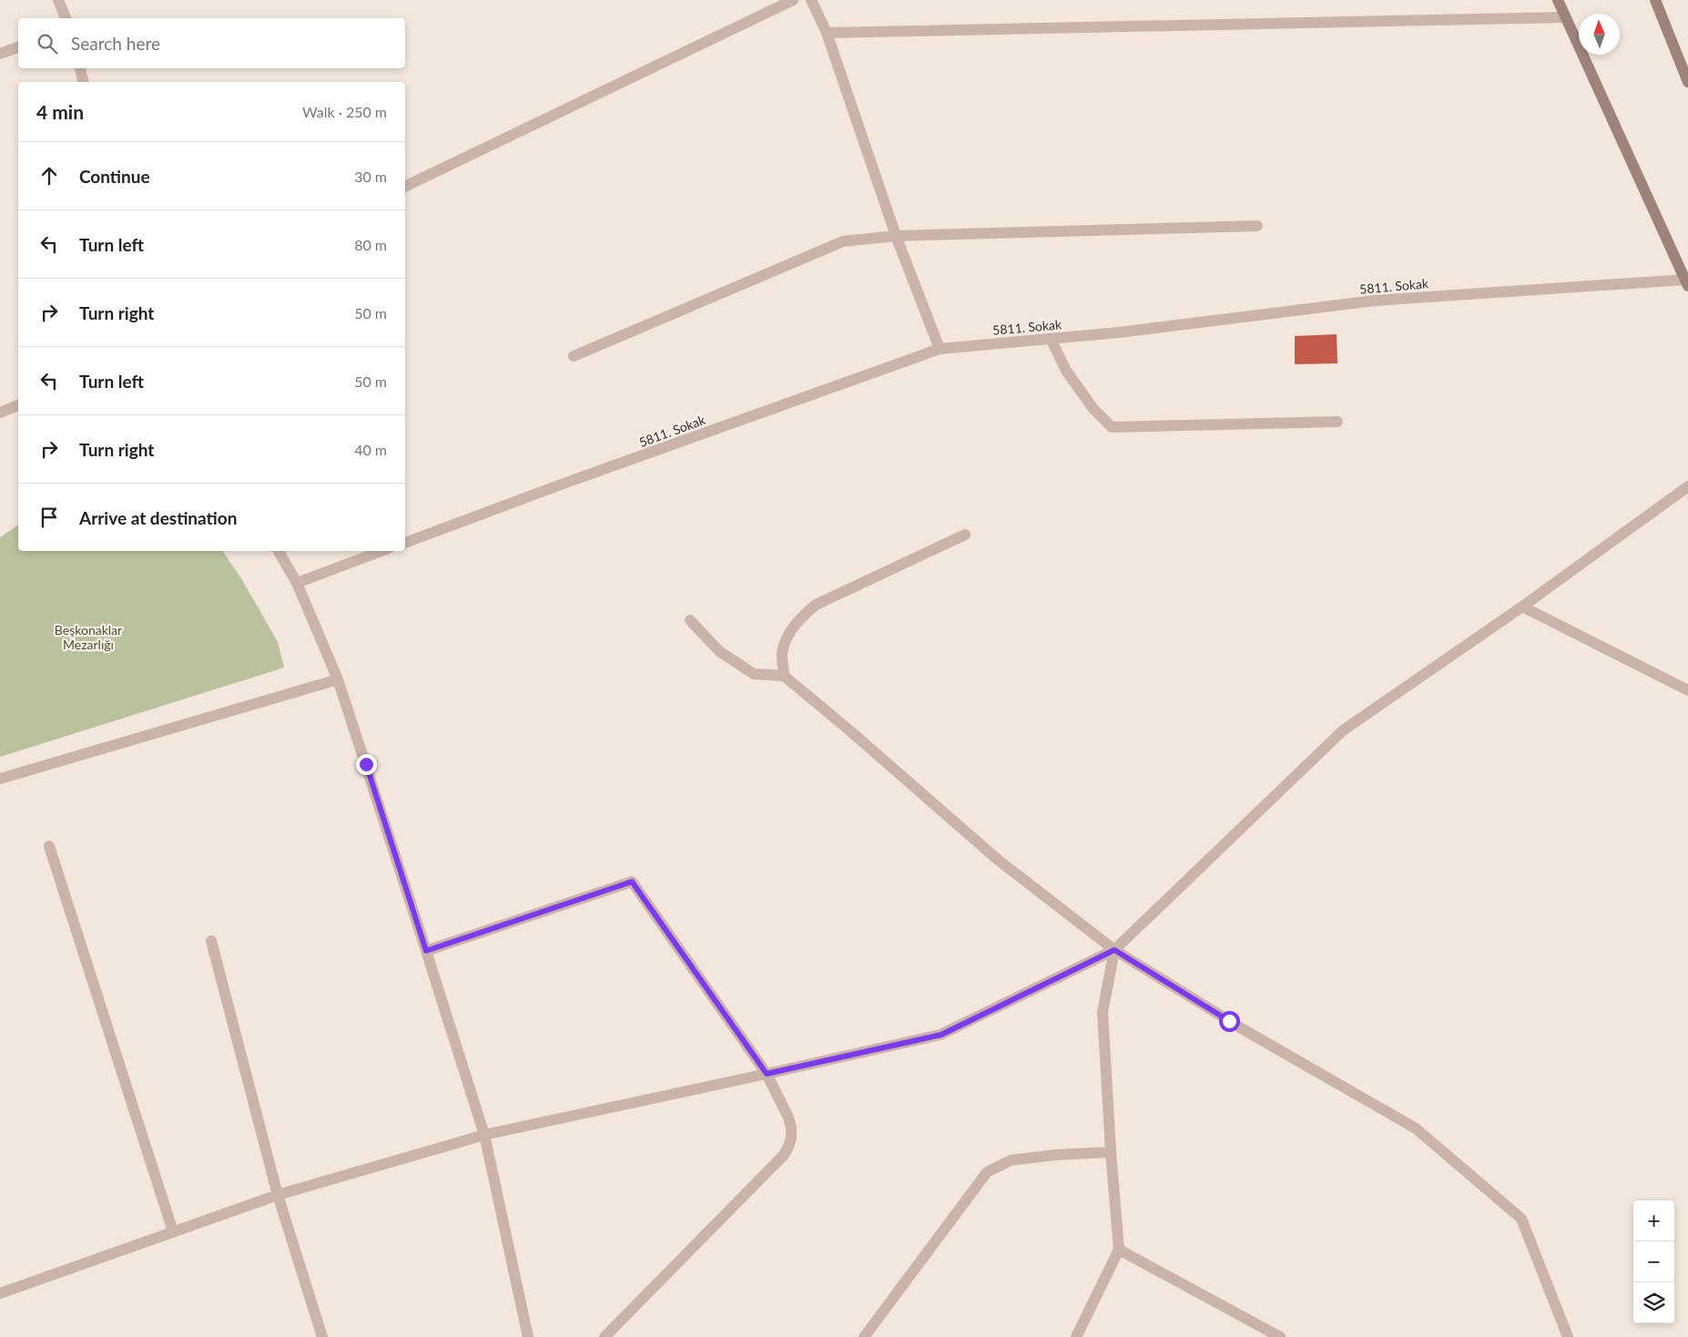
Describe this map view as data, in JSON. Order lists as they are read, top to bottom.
{
  "streets": {
    "street": ["5811. Sokak"]
  },
  "parks": ["Beşkonaklar Mezarlığı"],
  "north": "top",
  "page": {
    "search": "Search here",
    "heading": ["4 min", "Walk · 250 m"],
    "list": [
      ["Continue", "30 m"],
      ["Turn left", "80 m"],
      ["Turn right", "50 m"],
      ["Turn left", "50 m"],
      ["Turn right", "40 m"],
      "Arrive at destination"
    ],
    "map_buttons": ["+", "−"]
  }
}
